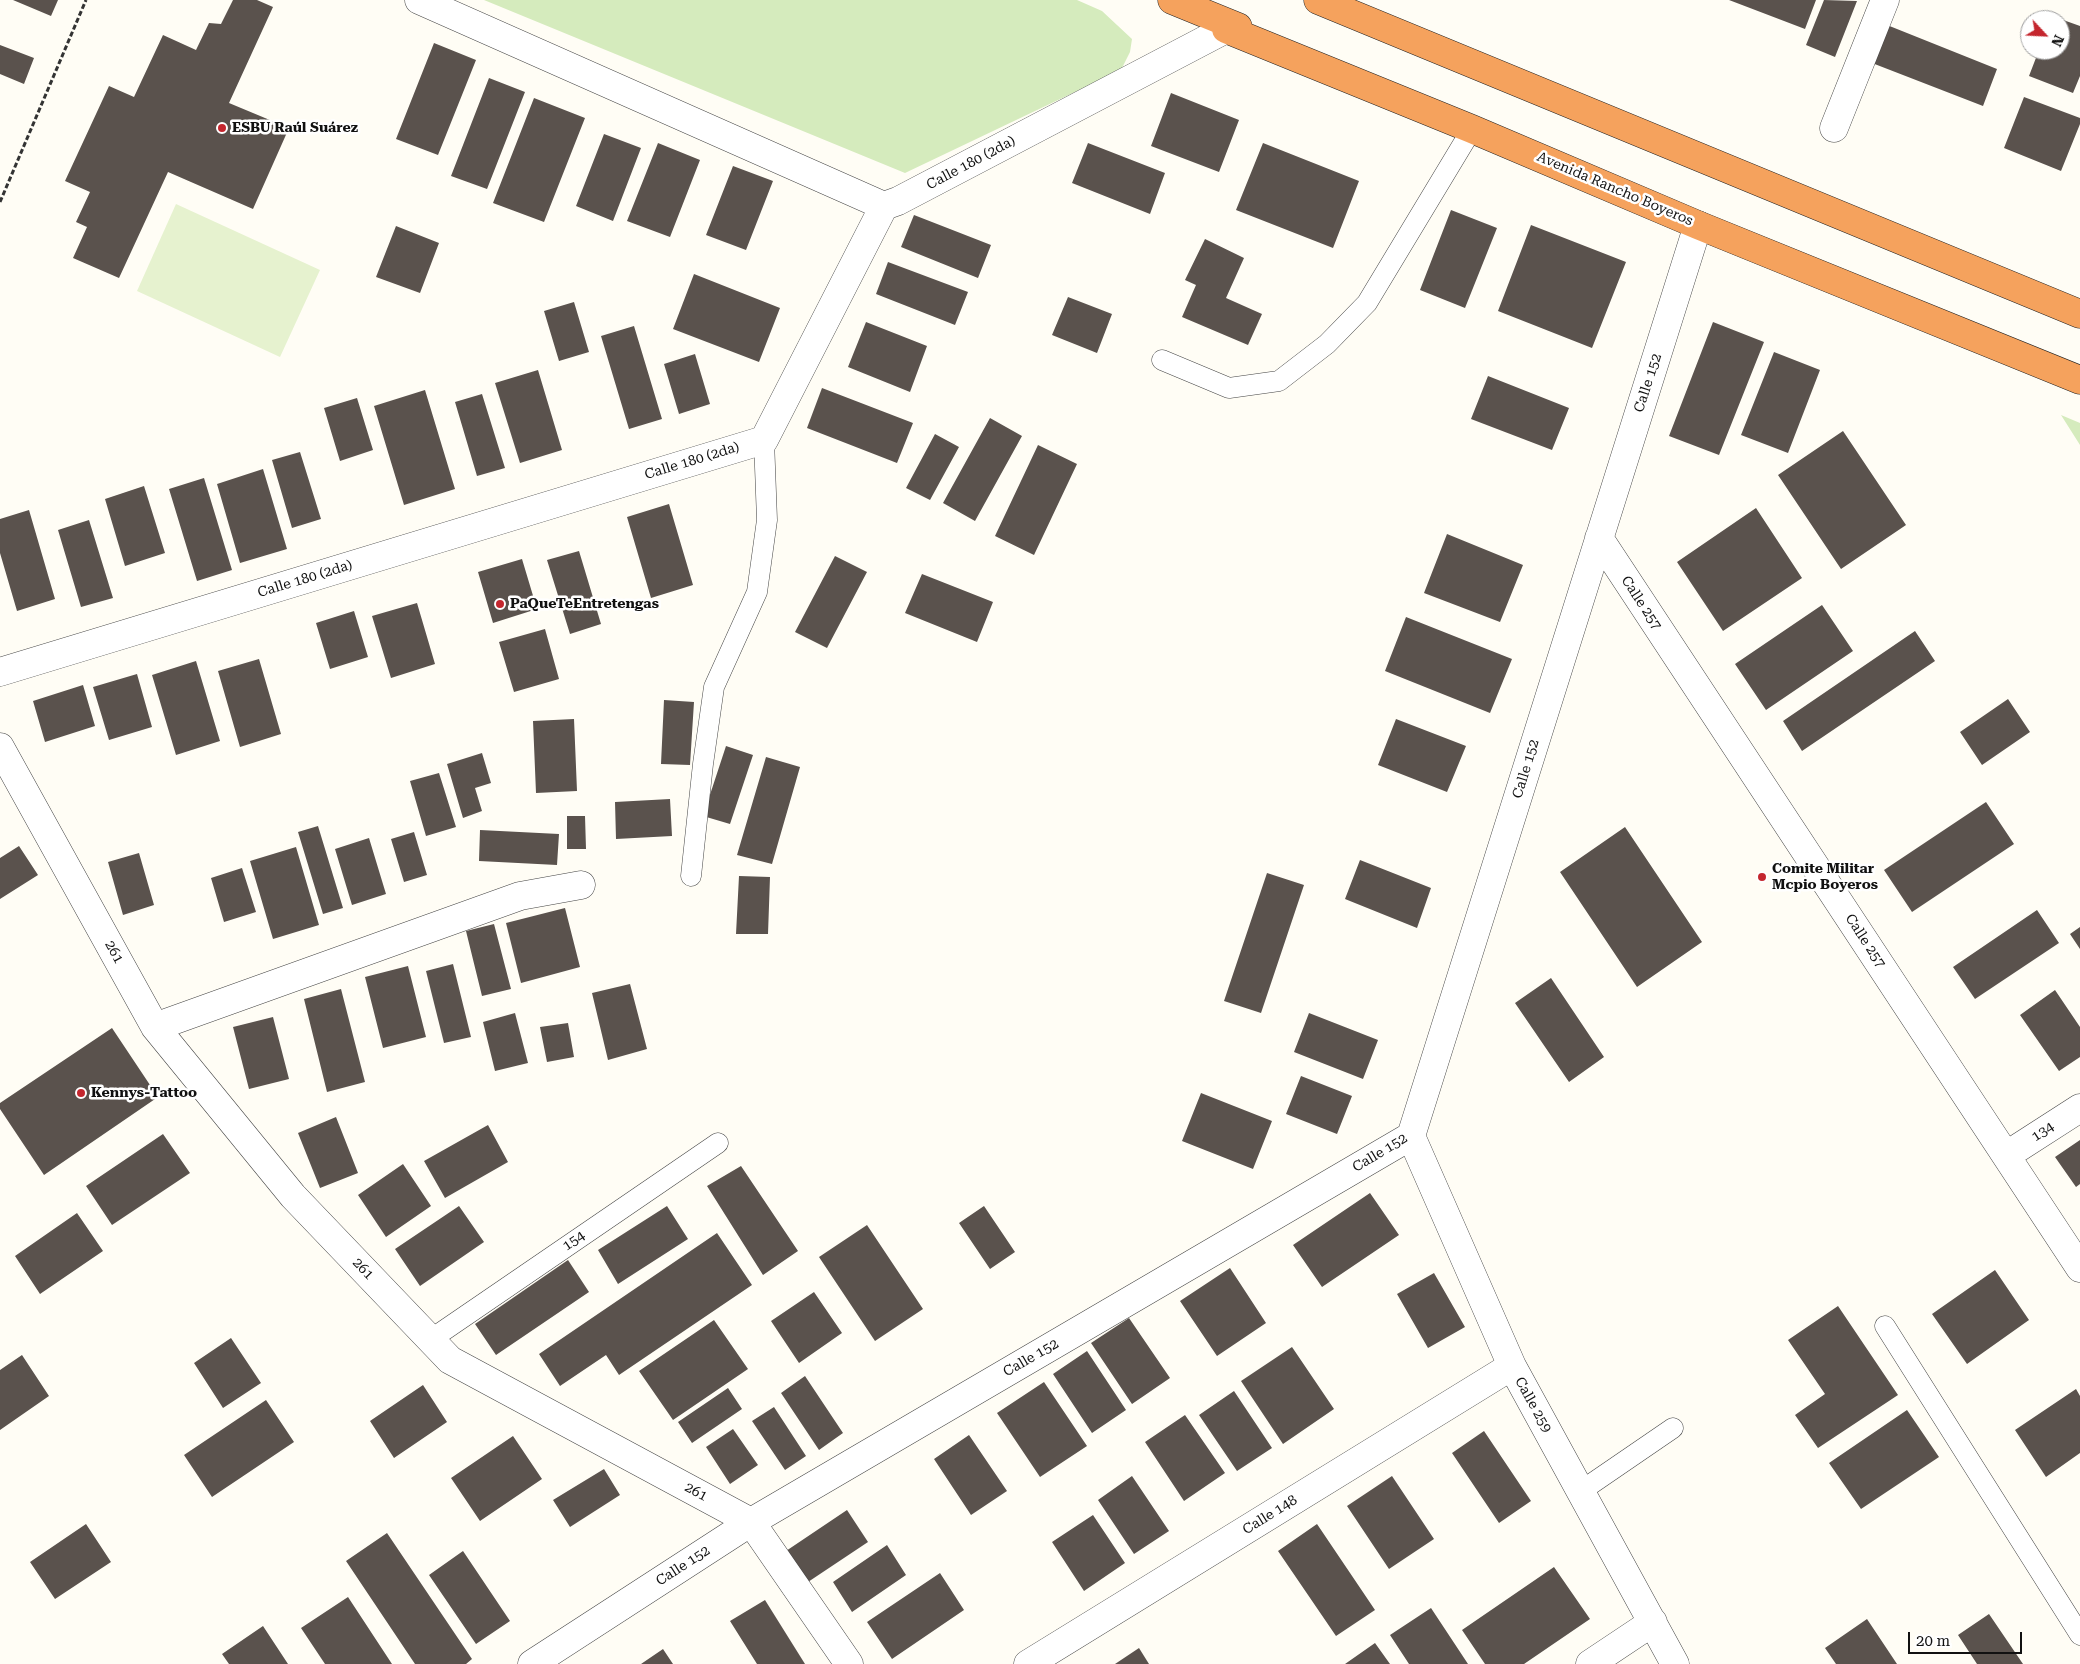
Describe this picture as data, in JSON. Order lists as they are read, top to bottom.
{
  "streets": {
    "highway": ["Avenida Rancho Boyeros"],
    "street": [
      "Calle 180 (2da)",
      "Calle 152",
      "Calle 257",
      "261",
      "134",
      "Calle 259",
      "Calle 148"
    ],
    "lane": ["154"]
  },
  "crossings": [
    ["Calle 180 (2da)", "Avenida Rancho Boyeros"],
    ["Avenida Rancho Boyeros", "Calle 152"],
    ["Calle 152", "Calle 257"],
    ["Calle 152", "261"],
    ["Calle 152", "Calle 259"],
    ["Calle 257", "134"],
    ["261", "154"],
    ["Calle 259", "Calle 148"]
  ],
  "places": [
    "ESBU Raúl Suárez",
    "PaQueTeEntretengas",
    "Comite Militar Mcpio Boyeros",
    "Kennys-Tattoo"
  ],
  "scale_bar": "20 m",
  "north": "bottom right"
}
